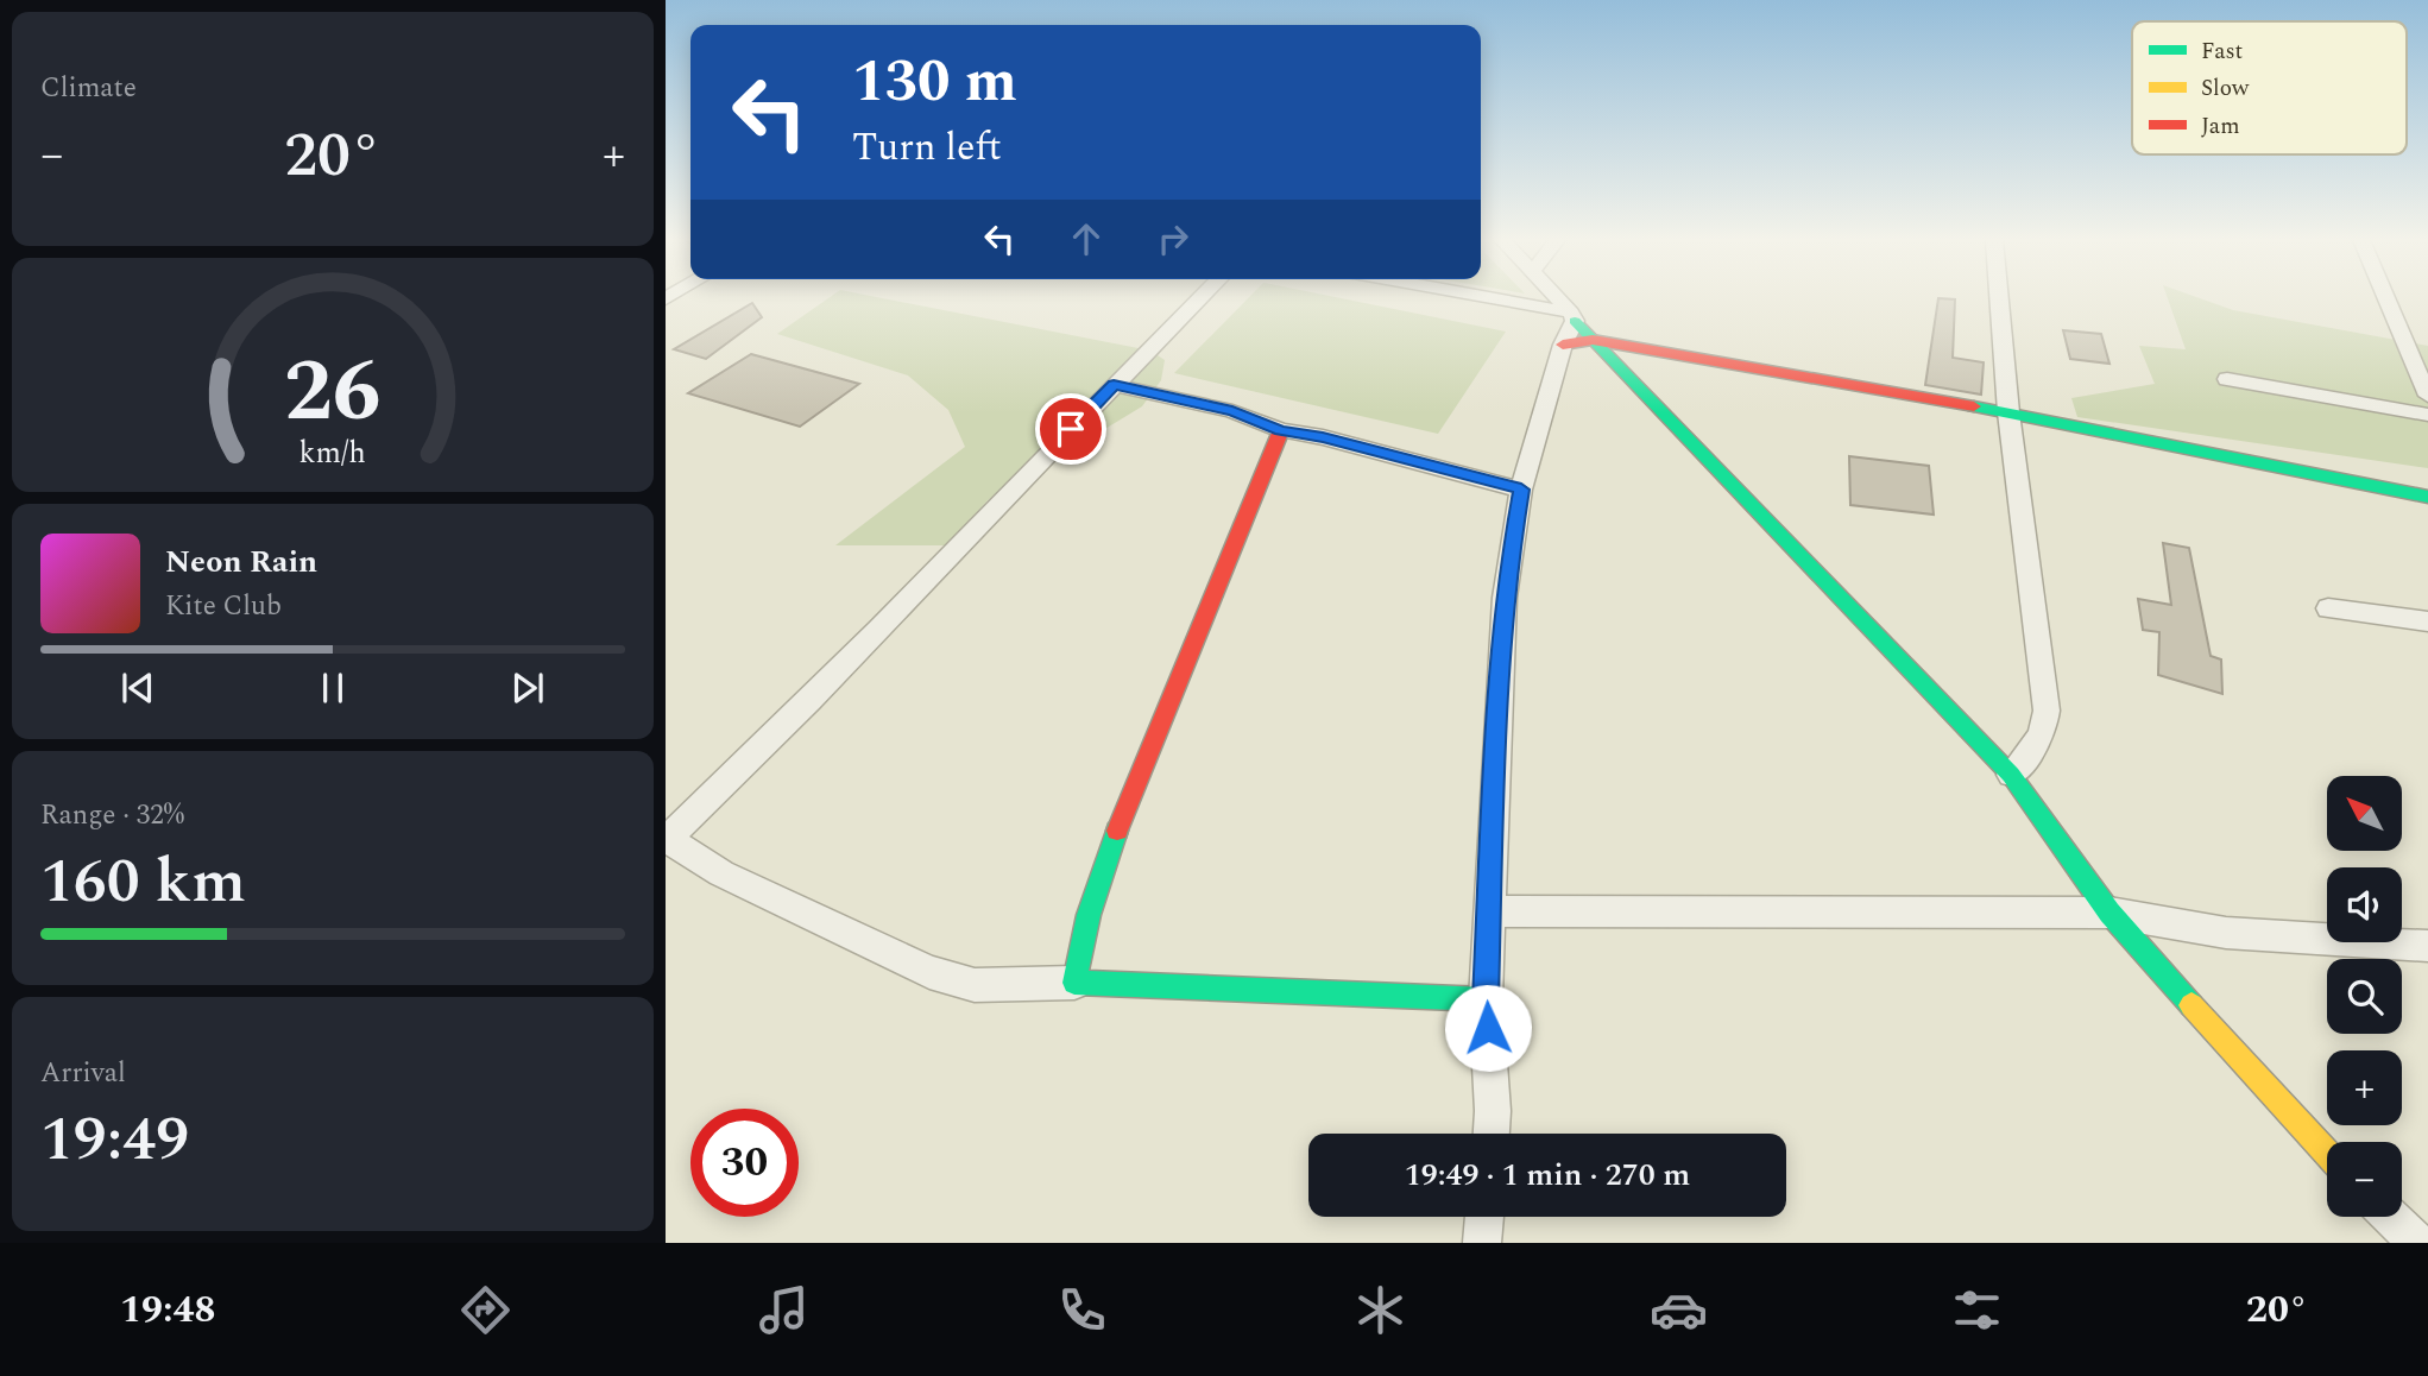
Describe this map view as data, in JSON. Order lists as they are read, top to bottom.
{
  "legend": ["Fast", "Slow", "Jam"],
  "north": "top left",
  "page": {
    "tile": [
      "Climate",
      ["Range · 32%", "160 km"],
      ["Arrival", "19:49"]
    ],
    "turn": ["130 m", "Turn left"],
    "heat": ["−", "20°", "+"],
    "song": ["Neon Rain", "Kite Club"],
    "map_buttons": ["+", "−"],
    "limit": "30",
    "trip": "19:49 · 1 min · 270 m",
    "tabs": ["19:48", "20°"],
    "gauge": ["26", "km/h"]
  }
}
